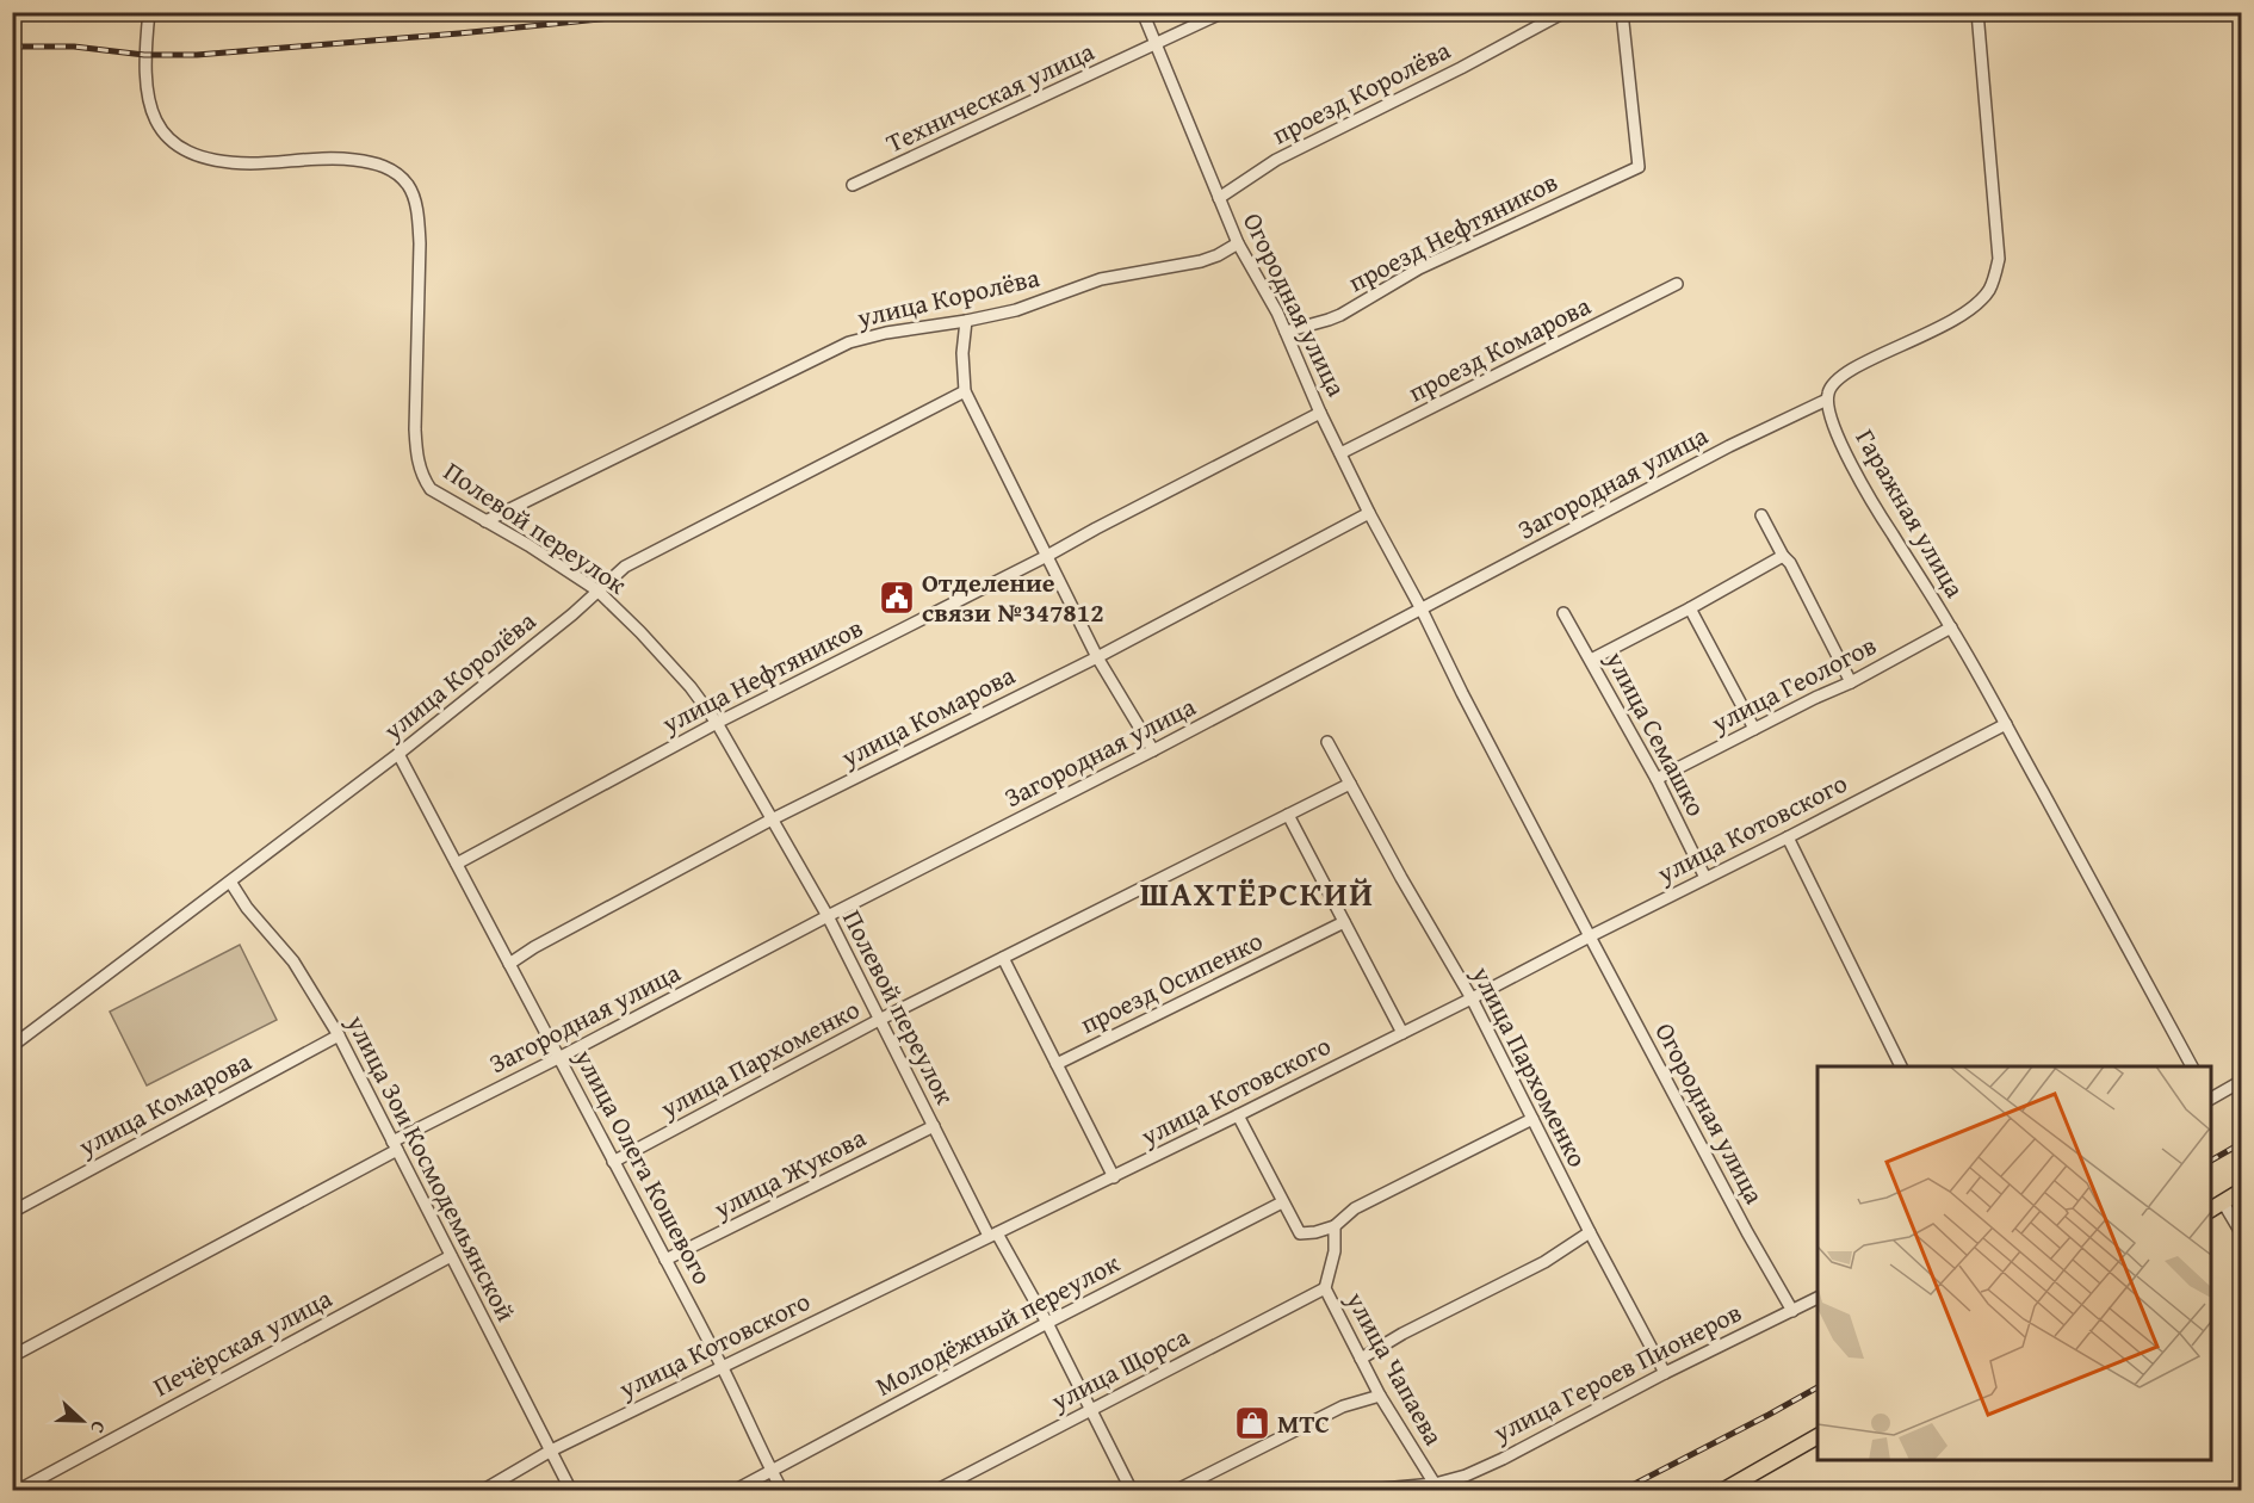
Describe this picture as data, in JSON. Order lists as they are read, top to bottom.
{
  "streets": {
    "street": [
      "проезд Королёва",
      "Техническая улица",
      "проезд Нефтяников",
      "улица Королёва",
      "Огородная улица",
      "проезд Комарова",
      "Загородная улица",
      "Гаражная улица",
      "Полевой переулок",
      "улица Нефтяников",
      "улица Геологов",
      "улица Комарова",
      "улица Семашко",
      "улица Котовского",
      "проезд Осипенко",
      "улица Пархоменко",
      "улица Олега Кошевого",
      "улица Зои Космодемьянской",
      "улица Жукова",
      "Молодёжный переулок",
      "Печёрская улица",
      "улица Щорса",
      "улица Чапаева",
      "улица Героев Пионеров"
    ]
  },
  "crossings": [
    ["проезд Королёва", "Огородная улица"],
    ["Техническая улица", "Огородная улица"],
    ["проезд Нефтяников", "Огородная улица"],
    ["улица Королёва", "Огородная улица"],
    ["улица Королёва", "Полевой переулок"],
    ["улица Королёва", "улица Олега Кошевого"],
    ["улица Королёва", "улица Зои Космодемьянской"],
    ["Огородная улица", "проезд Комарова"],
    ["Огородная улица", "Загородная улица"],
    ["Огородная улица", "улица Нефтяников"],
    ["Огородная улица", "улица Комарова"],
    ["Огородная улица", "улица Котовского"],
    ["Огородная улица", "улица Героев Пионеров"],
    ["Загородная улица", "Гаражная улица"],
    ["Загородная улица", "Полевой переулок"],
    ["Загородная улица", "улица Олега Кошевого"],
    ["Загородная улица", "улица Зои Космодемьянской"],
    ["Гаражная улица", "улица Геологов"],
    ["Гаражная улица", "улица Котовского"],
    ["Полевой переулок", "улица Нефтяников"],
    ["Полевой переулок", "улица Комарова"],
    ["Полевой переулок", "улица Котовского"],
    ["Полевой переулок", "улица Пархоменко"],
    ["Полевой переулок", "улица Жукова"],
    ["Полевой переулок", "Молодёжный переулок"],
    ["Полевой переулок", "улица Щорса"],
    ["улица Нефтяников", "улица Олега Кошевого"],
    ["улица Геологов", "улица Семашко"],
    ["улица Комарова", "улица Олега Кошевого"],
    ["улица Комарова", "улица Зои Космодемьянской"],
    ["улица Семашко", "улица Котовского"],
    ["улица Котовского", "улица Пархоменко"],
    ["улица Котовского", "улица Олега Кошевого"],
    ["улица Котовского", "улица Зои Космодемьянской"],
    ["улица Пархоменко", "улица Олега Кошевого"],
    ["улица Пархоменко", "улица Героев Пионеров"],
    ["улица Олега Кошевого", "улица Жукова"],
    ["улица Олега Кошевого", "Молодёжный переулок"],
    ["улица Зои Космодемьянской", "Печёрская улица"],
    ["улица Щорса", "улица Чапаева"],
    ["улица Чапаева", "улица Героев Пионеров"]
  ],
  "districts": ["ШАХТЁРСКИЙ"],
  "places": {
    "public building": ["Отделение связи №347812"],
    "shop": ["МТС"]
  },
  "north": "right"
}
